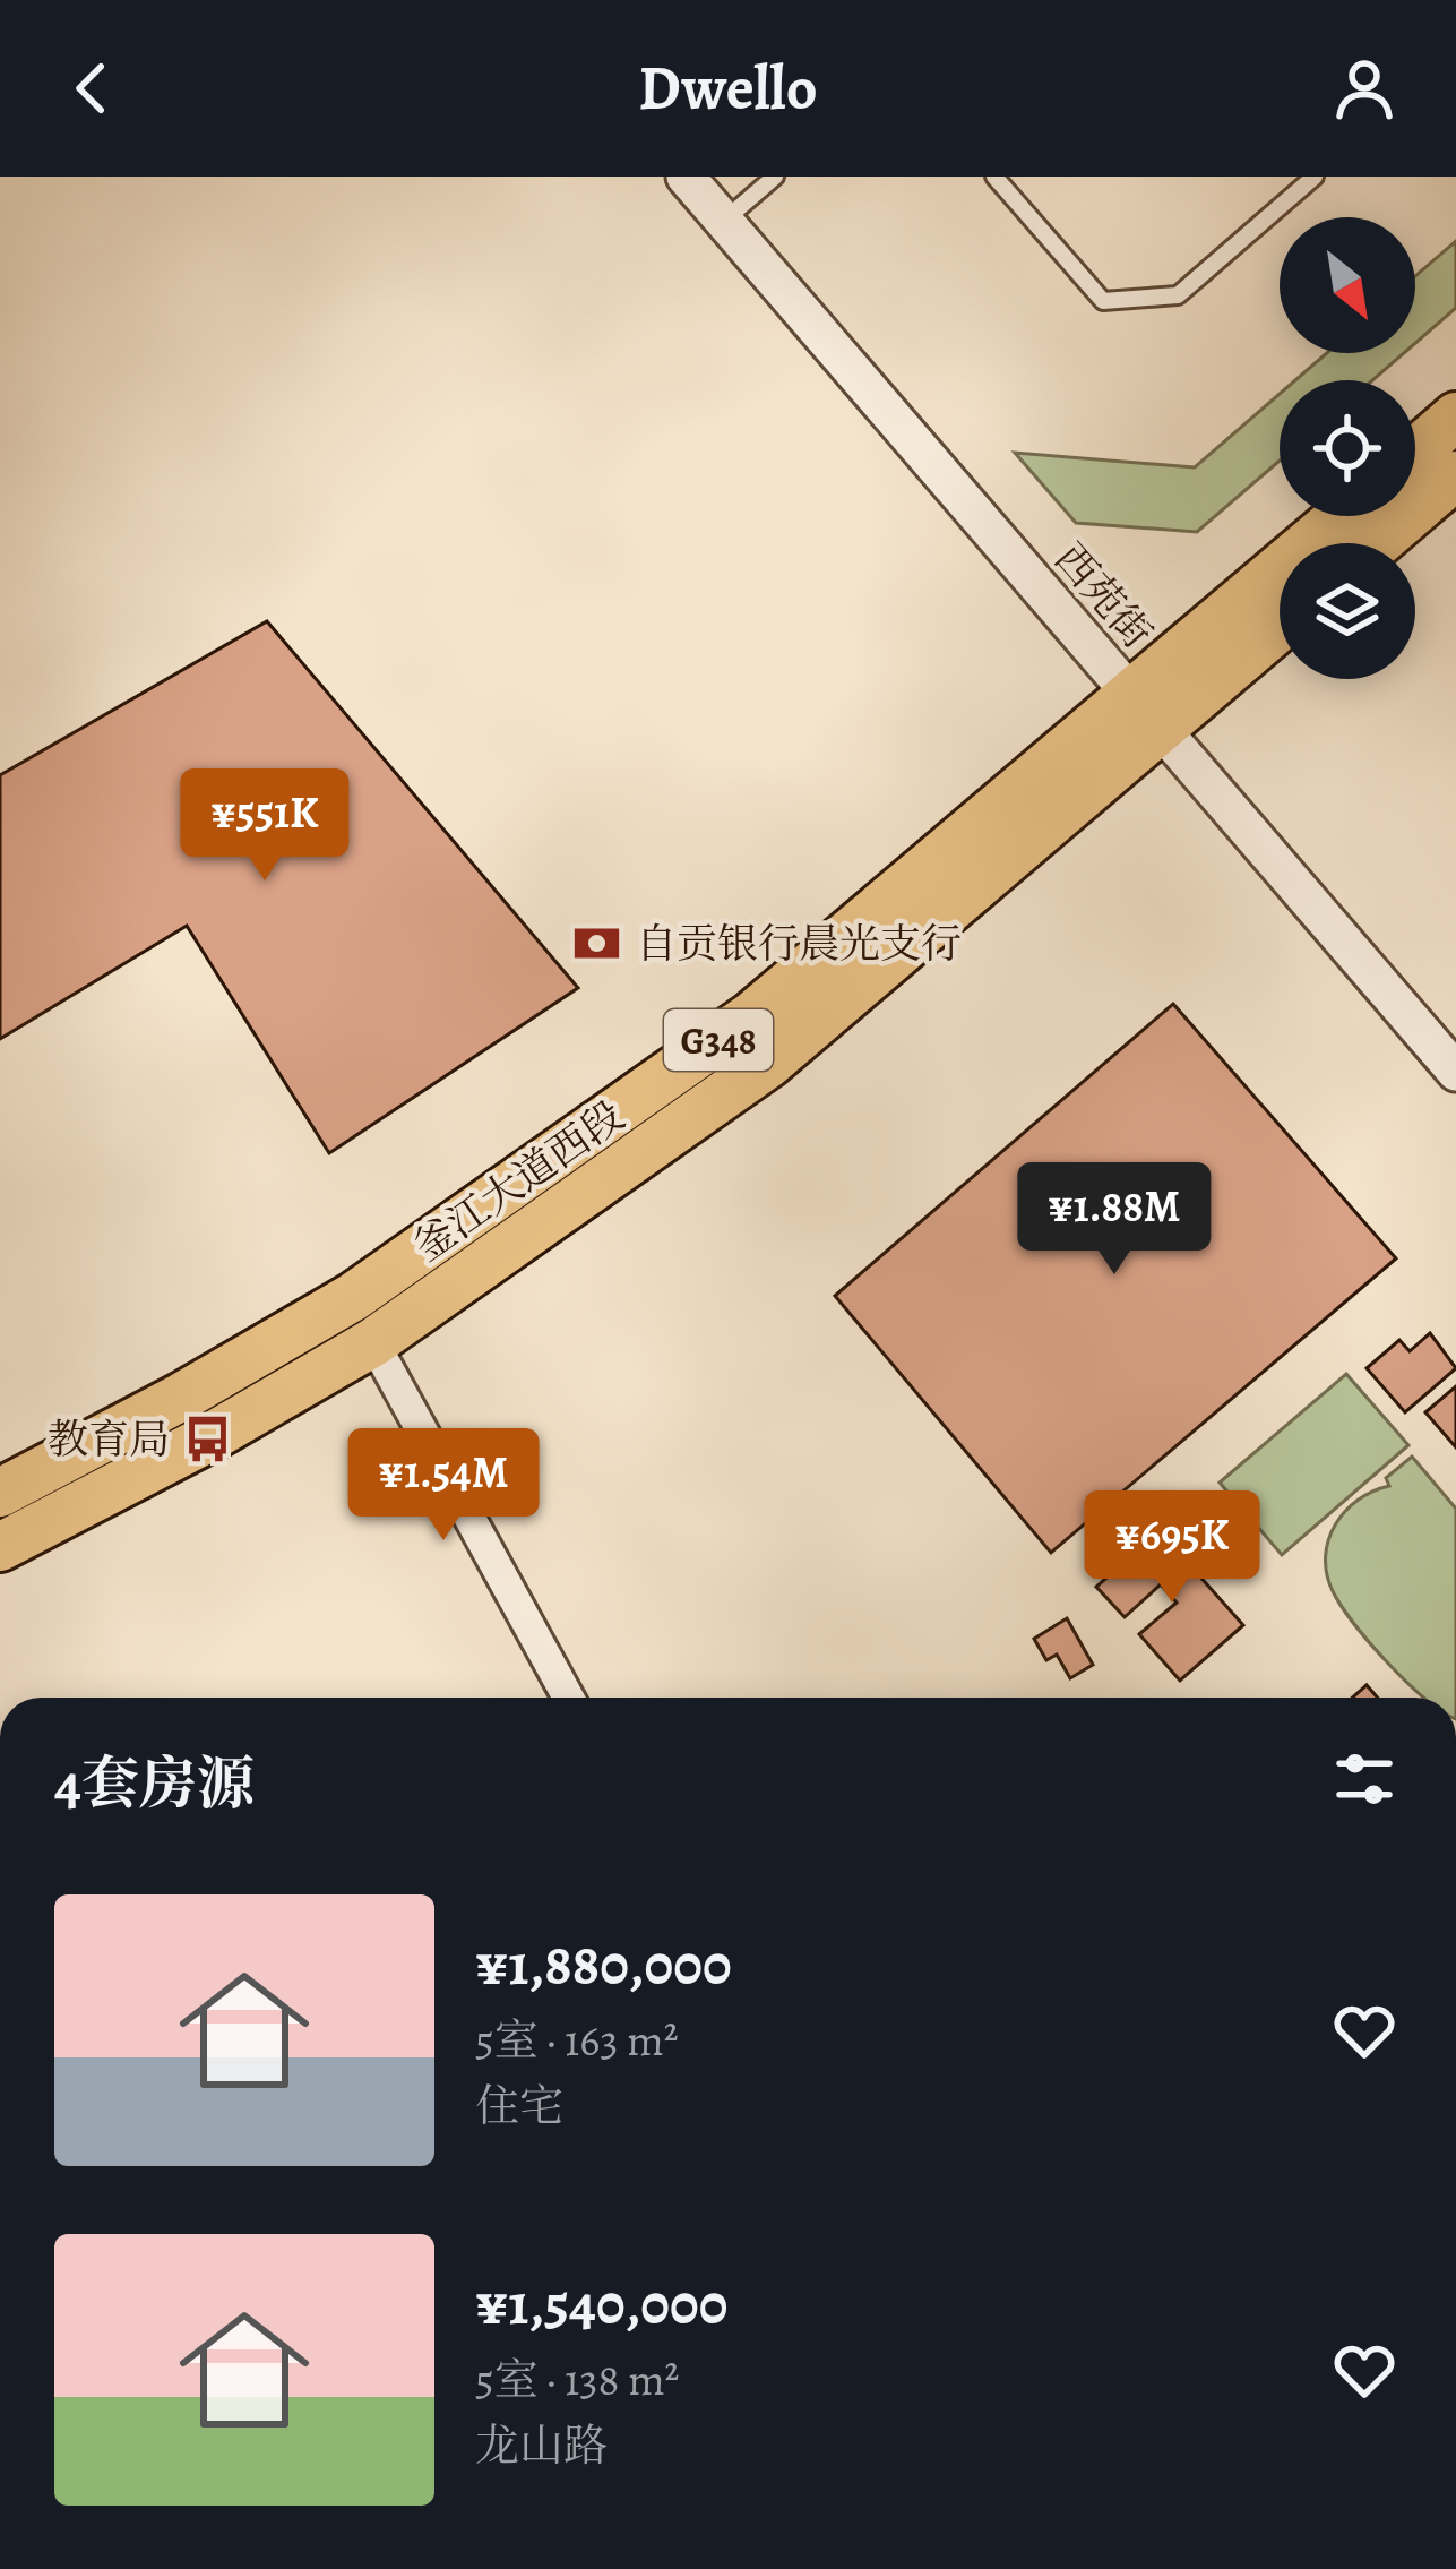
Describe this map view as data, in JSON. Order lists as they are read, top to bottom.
{
  "streets": {
    "main road": ["G348", "釜江大道西段"],
    "street": ["西苑街"]
  },
  "crossings": [
    ["西苑街", "釜江大道西段"]
  ],
  "places": {
    "bank": ["自贡银行晨光支行"],
    "bus stop": ["教育局"]
  },
  "north": "bottom right",
  "page": {
    "header": "Dwello",
    "price": [
      "¥551K",
      "¥1.88M",
      "¥1.54M",
      "¥695K"
    ],
    "heading": "4套房源",
    "list": [
      {
        "name": "¥1,880,000",
        "note": "5室 · 163 m² · 住宅"
      },
      {
        "name": "¥1,540,000",
        "note": "5室 · 138 m² · 龙山路"
      }
    ]
  }
}
